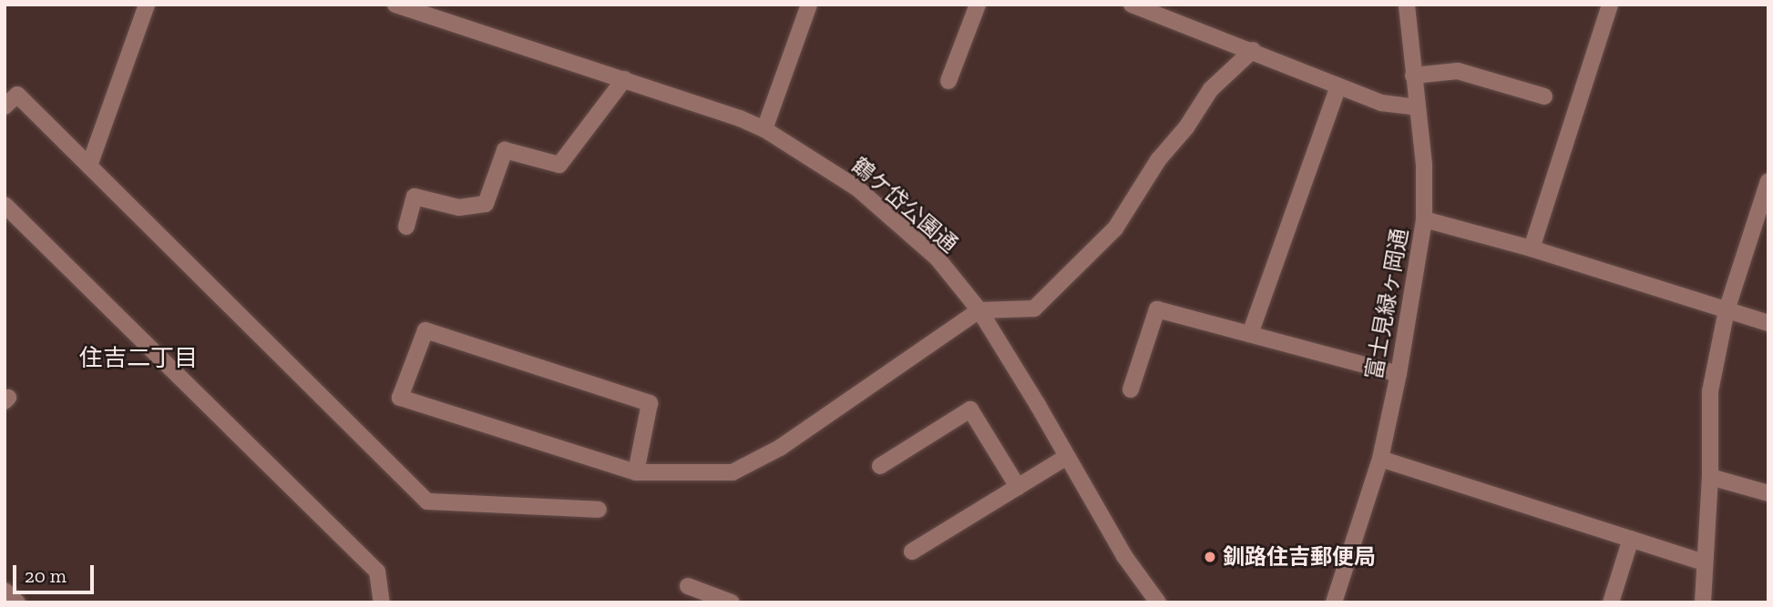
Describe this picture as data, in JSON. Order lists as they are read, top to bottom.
{
  "streets": {
    "street": ["鶴ケ岱公園通", "富士見緑ヶ岡通"]
  },
  "districts": ["住吉二丁目"],
  "places": ["釧路住吉郵便局"],
  "scale_bar": "20 m"
}
